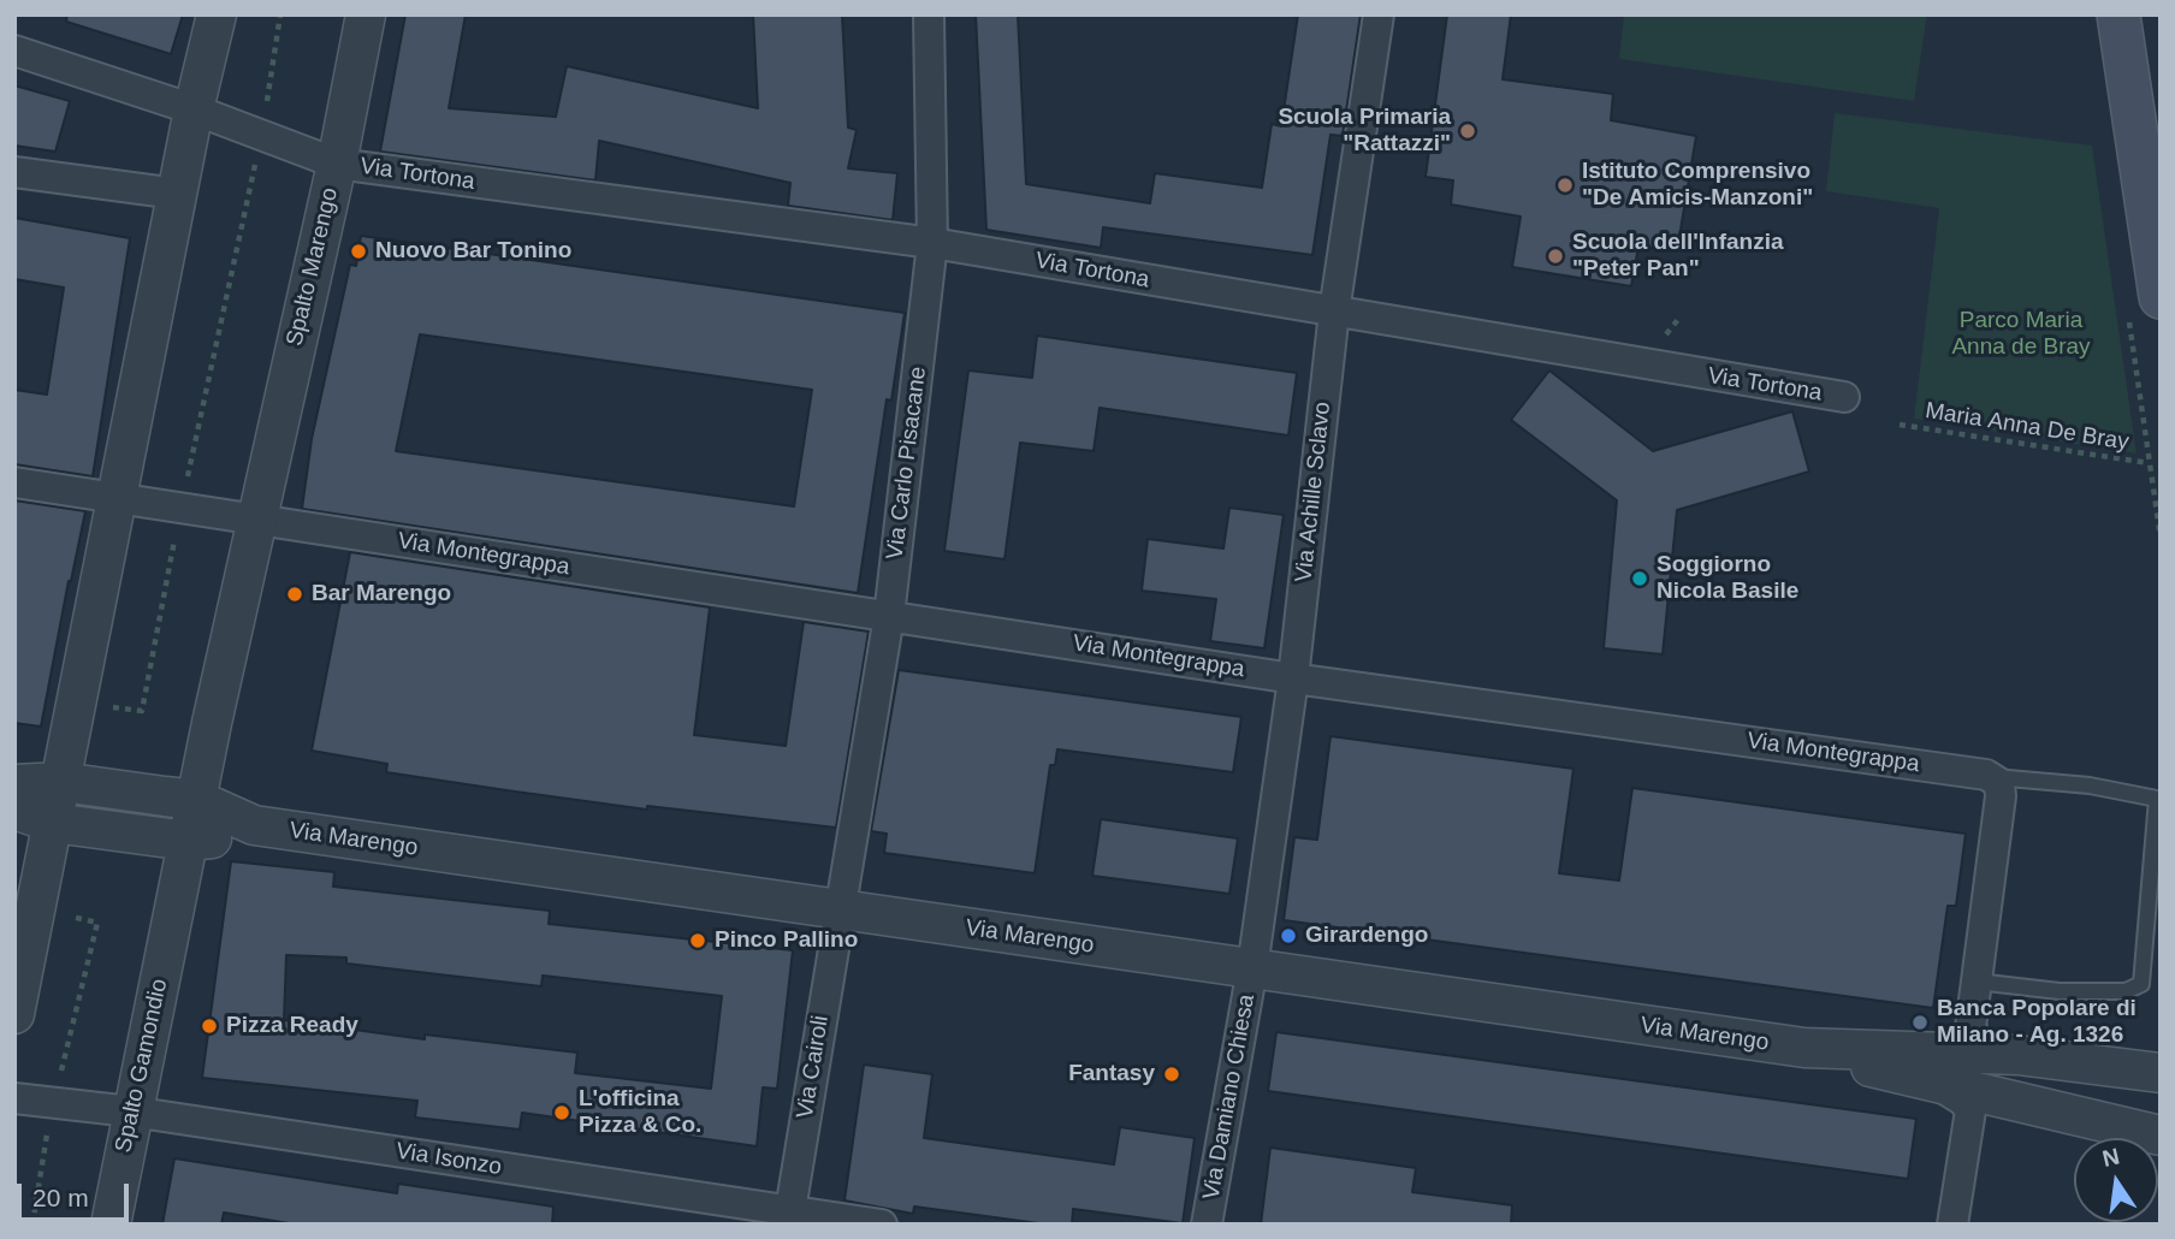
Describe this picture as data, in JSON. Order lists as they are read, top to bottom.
{
  "streets": {
    "street": [
      "Via Tortona",
      "Spalto Marengo",
      "Via Carlo Pisacane",
      "Via Achille Sclavo",
      "Via Montegrappa",
      "Via Marengo",
      "Spalto Gamondio",
      "Via Cairoli",
      "Via Damiano Chiesa",
      "Via Isonzo"
    ],
    "path": ["Maria Anna De Bray"]
  },
  "crossings": [
    ["Via Tortona", "Spalto Marengo"],
    ["Via Tortona", "Via Carlo Pisacane"],
    ["Via Tortona", "Via Achille Sclavo"],
    ["Spalto Marengo", "Via Montegrappa"],
    ["Spalto Marengo", "Spalto Gamondio"],
    ["Via Carlo Pisacane", "Via Montegrappa"],
    ["Via Carlo Pisacane", "Via Marengo"],
    ["Via Carlo Pisacane", "Via Cairoli"],
    ["Via Achille Sclavo", "Via Montegrappa"],
    ["Via Achille Sclavo", "Via Marengo"],
    ["Via Achille Sclavo", "Via Damiano Chiesa"],
    ["Via Montegrappa", "Spalto Gamondio"],
    ["Via Marengo", "Via Cairoli"],
    ["Via Marengo", "Via Damiano Chiesa"],
    ["Spalto Gamondio", "Via Isonzo"],
    ["Via Cairoli", "Via Isonzo"]
  ],
  "parks": ["Parco Maria Anna de Bray"],
  "places": [
    "Scuola Primaria \"Rattazzi\"",
    "Istituto Comprensivo \"De Amicis-Manzoni\"",
    "Nuovo Bar Tonino",
    "Scuola dell'Infanzia \"Peter Pan\"",
    "Soggiorno Nicola Basile",
    "Bar Marengo",
    "Girardengo",
    "Pinco Pallino",
    "Banca Popolare di Milano - Ag. 1326",
    "Pizza Ready",
    "Fantasy",
    "L'officina Pizza & Co."
  ],
  "scale_bar": "20 m",
  "north": "top"
}
